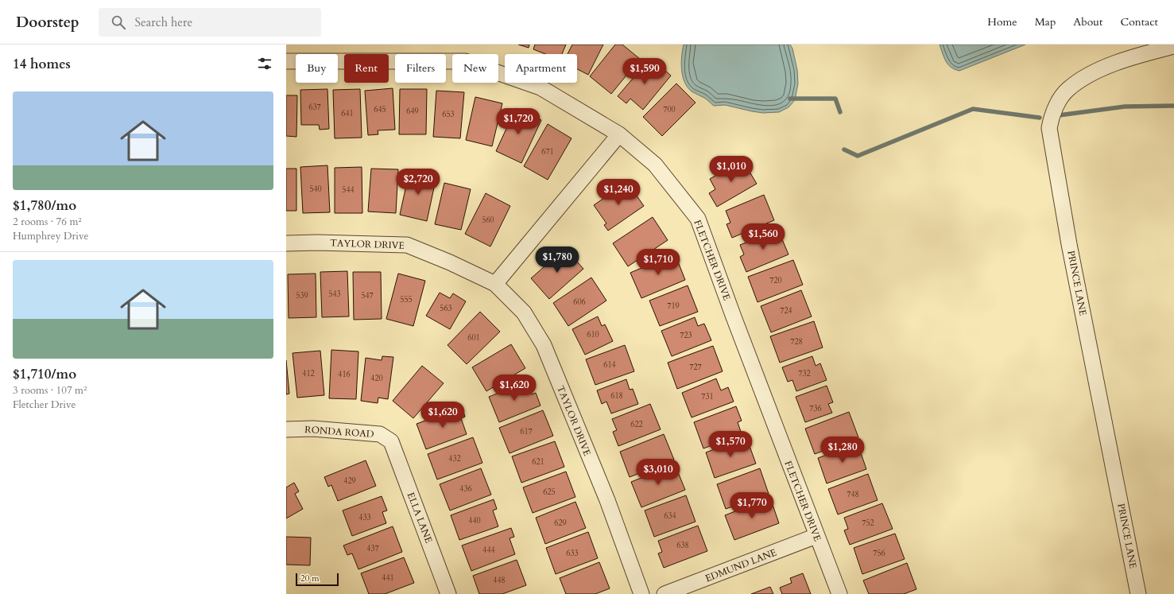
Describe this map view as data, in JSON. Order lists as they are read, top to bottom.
{
  "streets": {
    "street": [
      "TAYLOR DRIVE",
      "FLETCHER DRIVE",
      "PRINCE LANE",
      "RONDA ROAD",
      "ELLA LANE",
      "EDMUND LANE"
    ]
  },
  "crossings": [
    ["FLETCHER DRIVE", "EDMUND LANE"],
    ["RONDA ROAD", "ELLA LANE"]
  ],
  "house_numbers": [
    "637",
    "645",
    "700",
    "649",
    "641",
    "653",
    "671",
    "540",
    "544",
    "560",
    "720",
    "543",
    "539",
    "547",
    "555",
    "606",
    "719",
    "563",
    "724",
    "610",
    "723",
    "601",
    "728",
    "614",
    "727",
    "412",
    "732",
    "416",
    "420",
    "618",
    "731",
    "736",
    "622",
    "617",
    "432",
    "621",
    "429",
    "436",
    "625",
    "748",
    "634",
    "433",
    "440",
    "629",
    "752",
    "638",
    "437",
    "444",
    "633",
    "756",
    "441",
    "448"
  ],
  "scale_bar": "20 m",
  "page": {
    "header": "Doorstep",
    "search": "Search here",
    "nav": [
      "Home",
      "Map",
      "About",
      "Contact"
    ],
    "heading": "14 homes",
    "chip": [
      "Buy",
      "Rent",
      "Filters",
      "New",
      "Apartment"
    ],
    "price": [
      "$1,590",
      "$1,720",
      "$1,010",
      "$2,720",
      "$1,240",
      "$1,560",
      "$1,780",
      "$1,710",
      "$1,620",
      "$1,620",
      "$1,570",
      "$1,280",
      "$3,010",
      "$1,770"
    ],
    "list": [
      {
        "name": "$1,780/mo",
        "note": "2 rooms · 76 m² · Humphrey Drive"
      },
      {
        "name": "$1,710/mo",
        "note": "3 rooms · 107 m² · Fletcher Drive"
      }
    ],
    "scale": "20 m"
  }
}
